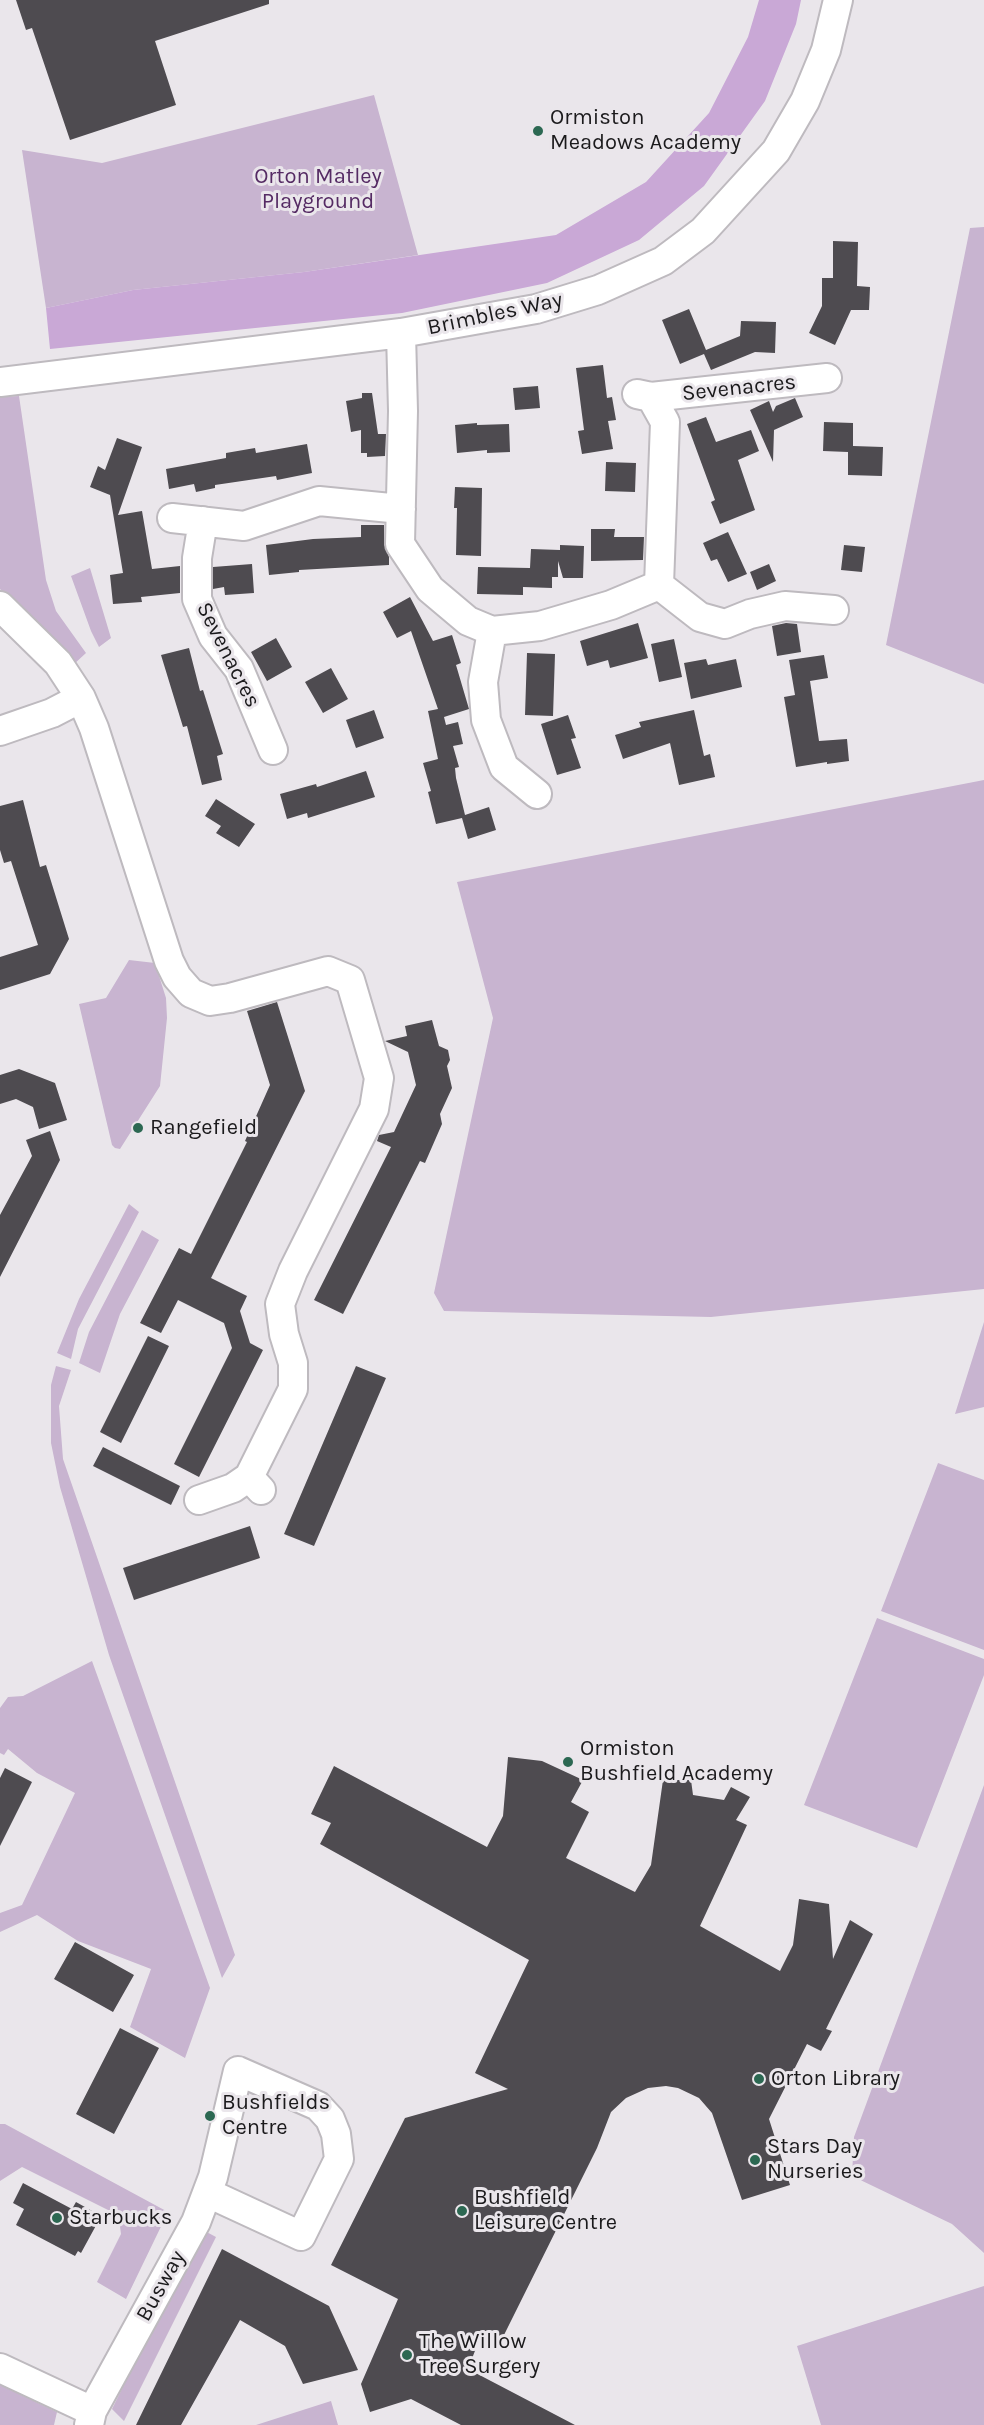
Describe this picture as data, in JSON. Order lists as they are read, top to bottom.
{
  "streets": {
    "street": ["Brimbles Way", "Sevenacres", "Busway"]
  },
  "parks": ["Orton Matley Playground"],
  "places": [
    "Ormiston Meadows Academy",
    "Rangefield",
    "Ormiston Bushfield Academy",
    "Orton Library",
    "Bushfields Centre",
    "Stars Day Nurseries",
    "Bushfield Leisure Centre",
    "Starbucks",
    "The Willow Tree Surgery"
  ]
}
